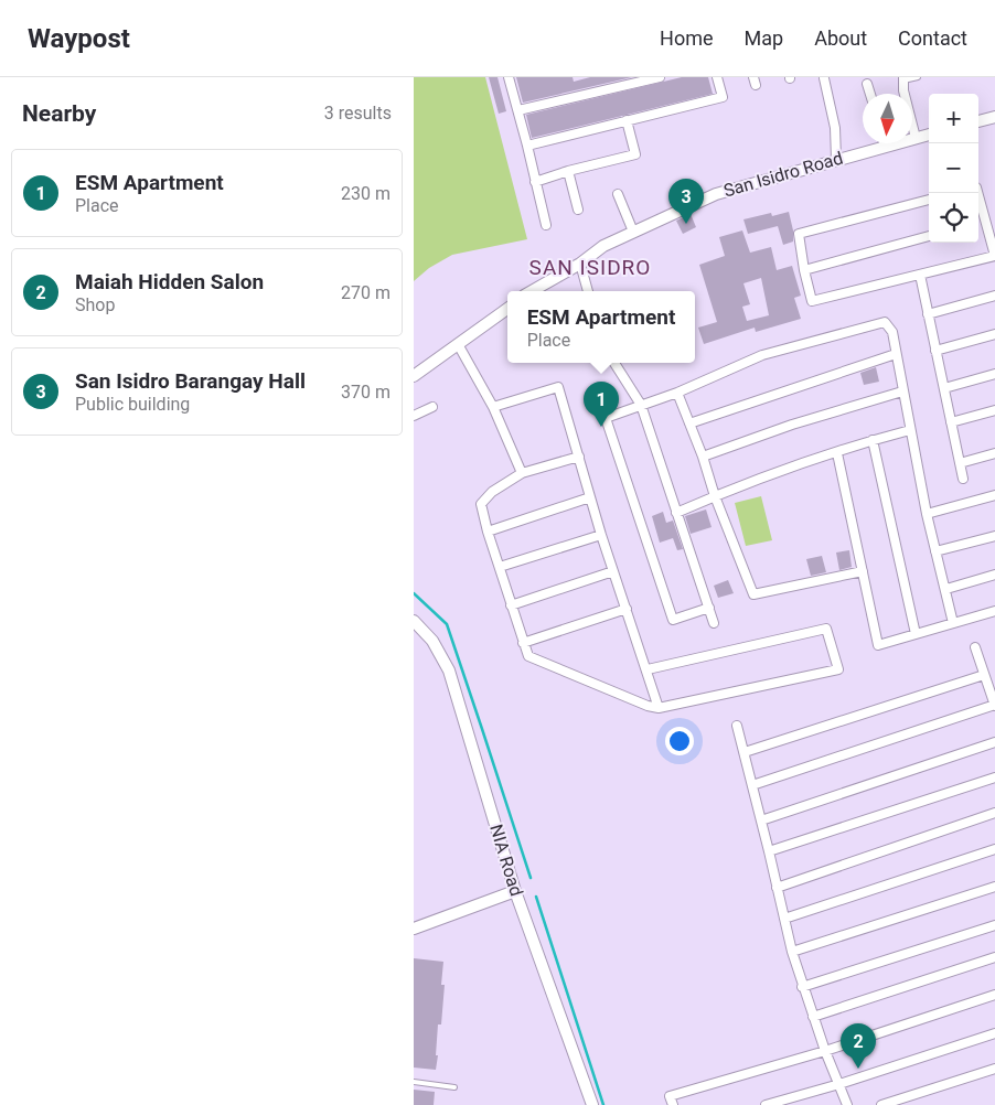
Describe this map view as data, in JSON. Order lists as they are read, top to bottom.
{
  "streets": {
    "street": ["San Isidro Road", "NIA Road"]
  },
  "districts": ["SAN ISIDRO"],
  "north": "bottom",
  "page": {
    "header": "Waypost",
    "nav": [
      "Home",
      "Map",
      "About",
      "Contact"
    ],
    "heading": ["Nearby", "3 results"],
    "map_buttons": ["+", "−"],
    "list": [
      {
        "mark": "1",
        "name": "ESM Apartment",
        "note": "Place",
        "value": "230 m"
      },
      {
        "mark": "2",
        "name": "Maiah Hidden Salon",
        "note": "Shop",
        "value": "270 m"
      },
      {
        "mark": "3",
        "name": "San Isidro Barangay Hall",
        "note": "Public building",
        "value": "370 m"
      }
    ],
    "pins": ["3", "1", "2"],
    "popup": ["ESM Apartment", "Place"]
  }
}
